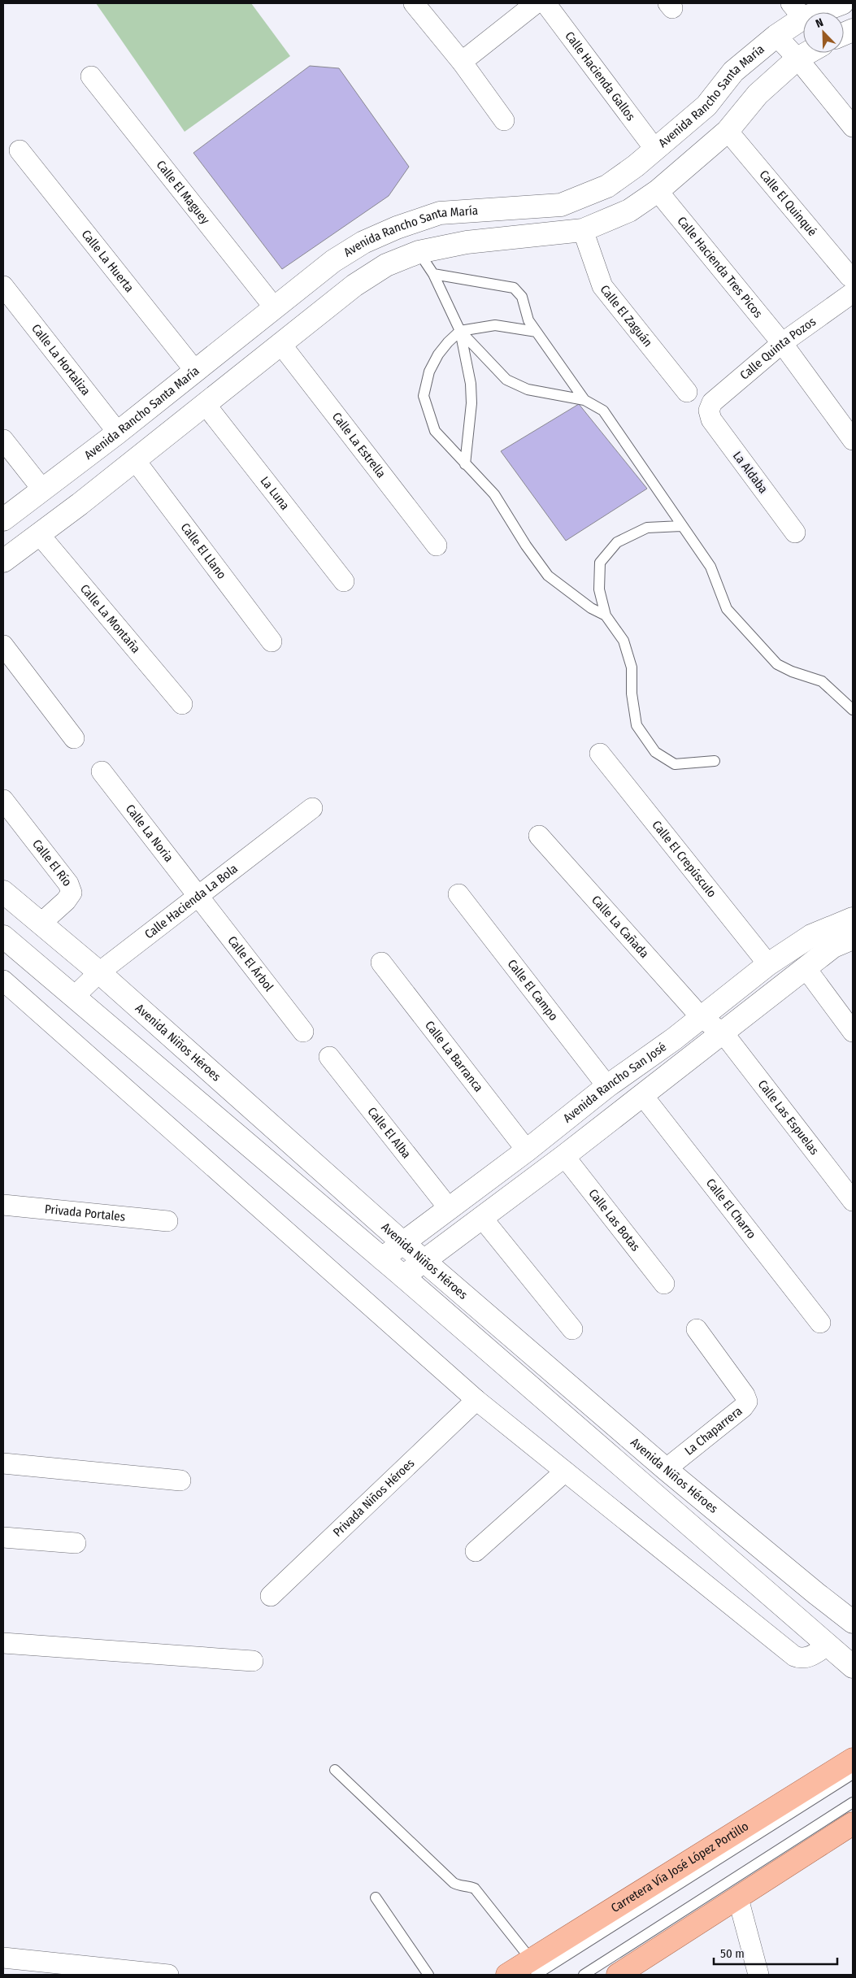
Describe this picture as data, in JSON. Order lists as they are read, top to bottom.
{
  "streets": {
    "main road": ["Carretera Vía José López Portillo"],
    "street": [
      "Calle Hacienda Gallos",
      "Avenida Rancho Santa María",
      "Calle El Maguey",
      "Calle El Quinqué",
      "Calle La Huerta",
      "Calle Hacienda Tres Picos",
      "Calle El Zaguán",
      "Calle Quinta Pozos",
      "Calle La Hortaliza",
      "Calle La Estrella",
      "La Aldaba",
      "La Luna",
      "Calle El Llano",
      "Calle La Montaña",
      "Calle La Noria",
      "Calle El Crepúsculo",
      "Calle El Río",
      "Calle Hacienda La Bola",
      "Calle La Cañada",
      "Calle El Árbol",
      "Calle El Campo",
      "Avenida Niños Héroes",
      "Calle La Barranca",
      "Avenida Rancho San José",
      "Calle Las Espuelas",
      "Calle El Alba",
      "Calle El Charro",
      "Privada Portales",
      "Calle Las Botas",
      "La Chaparrera",
      "Privada Niños Héroes"
    ]
  },
  "crossings": [
    ["Calle Hacienda Gallos", "Avenida Rancho Santa María"],
    ["Avenida Rancho Santa María", "Calle El Maguey"],
    ["Avenida Rancho Santa María", "Calle El Quinqué"],
    ["Avenida Rancho Santa María", "Calle La Huerta"],
    ["Avenida Rancho Santa María", "Calle Hacienda Tres Picos"],
    ["Avenida Rancho Santa María", "Calle El Zaguán"],
    ["Avenida Rancho Santa María", "Calle La Hortaliza"],
    ["Avenida Rancho Santa María", "Calle La Estrella"],
    ["Avenida Rancho Santa María", "La Luna"],
    ["Avenida Rancho Santa María", "Calle El Llano"],
    ["Avenida Rancho Santa María", "Calle La Montaña"],
    ["Calle El Quinqué", "Calle Quinta Pozos"],
    ["Calle Hacienda Tres Picos", "Calle Quinta Pozos"],
    ["Calle Quinta Pozos", "La Aldaba"],
    ["Calle La Noria", "Calle Hacienda La Bola"],
    ["Calle La Noria", "Calle El Árbol"],
    ["Calle El Crepúsculo", "Avenida Rancho San José"],
    ["Calle El Río", "Avenida Niños Héroes"],
    ["Calle Hacienda La Bola", "Calle El Árbol"],
    ["Calle Hacienda La Bola", "Avenida Niños Héroes"],
    ["Calle La Cañada", "Avenida Rancho San José"],
    ["Calle La Cañada", "Calle Las Espuelas"],
    ["Calle El Campo", "Avenida Rancho San José"],
    ["Avenida Niños Héroes", "Avenida Rancho San José"],
    ["Avenida Niños Héroes", "La Chaparrera"],
    ["Calle La Barranca", "Avenida Rancho San José"],
    ["Avenida Rancho San José", "Calle El Alba"]
  ],
  "scale_bar": "50 m",
  "north": "top left"
}
